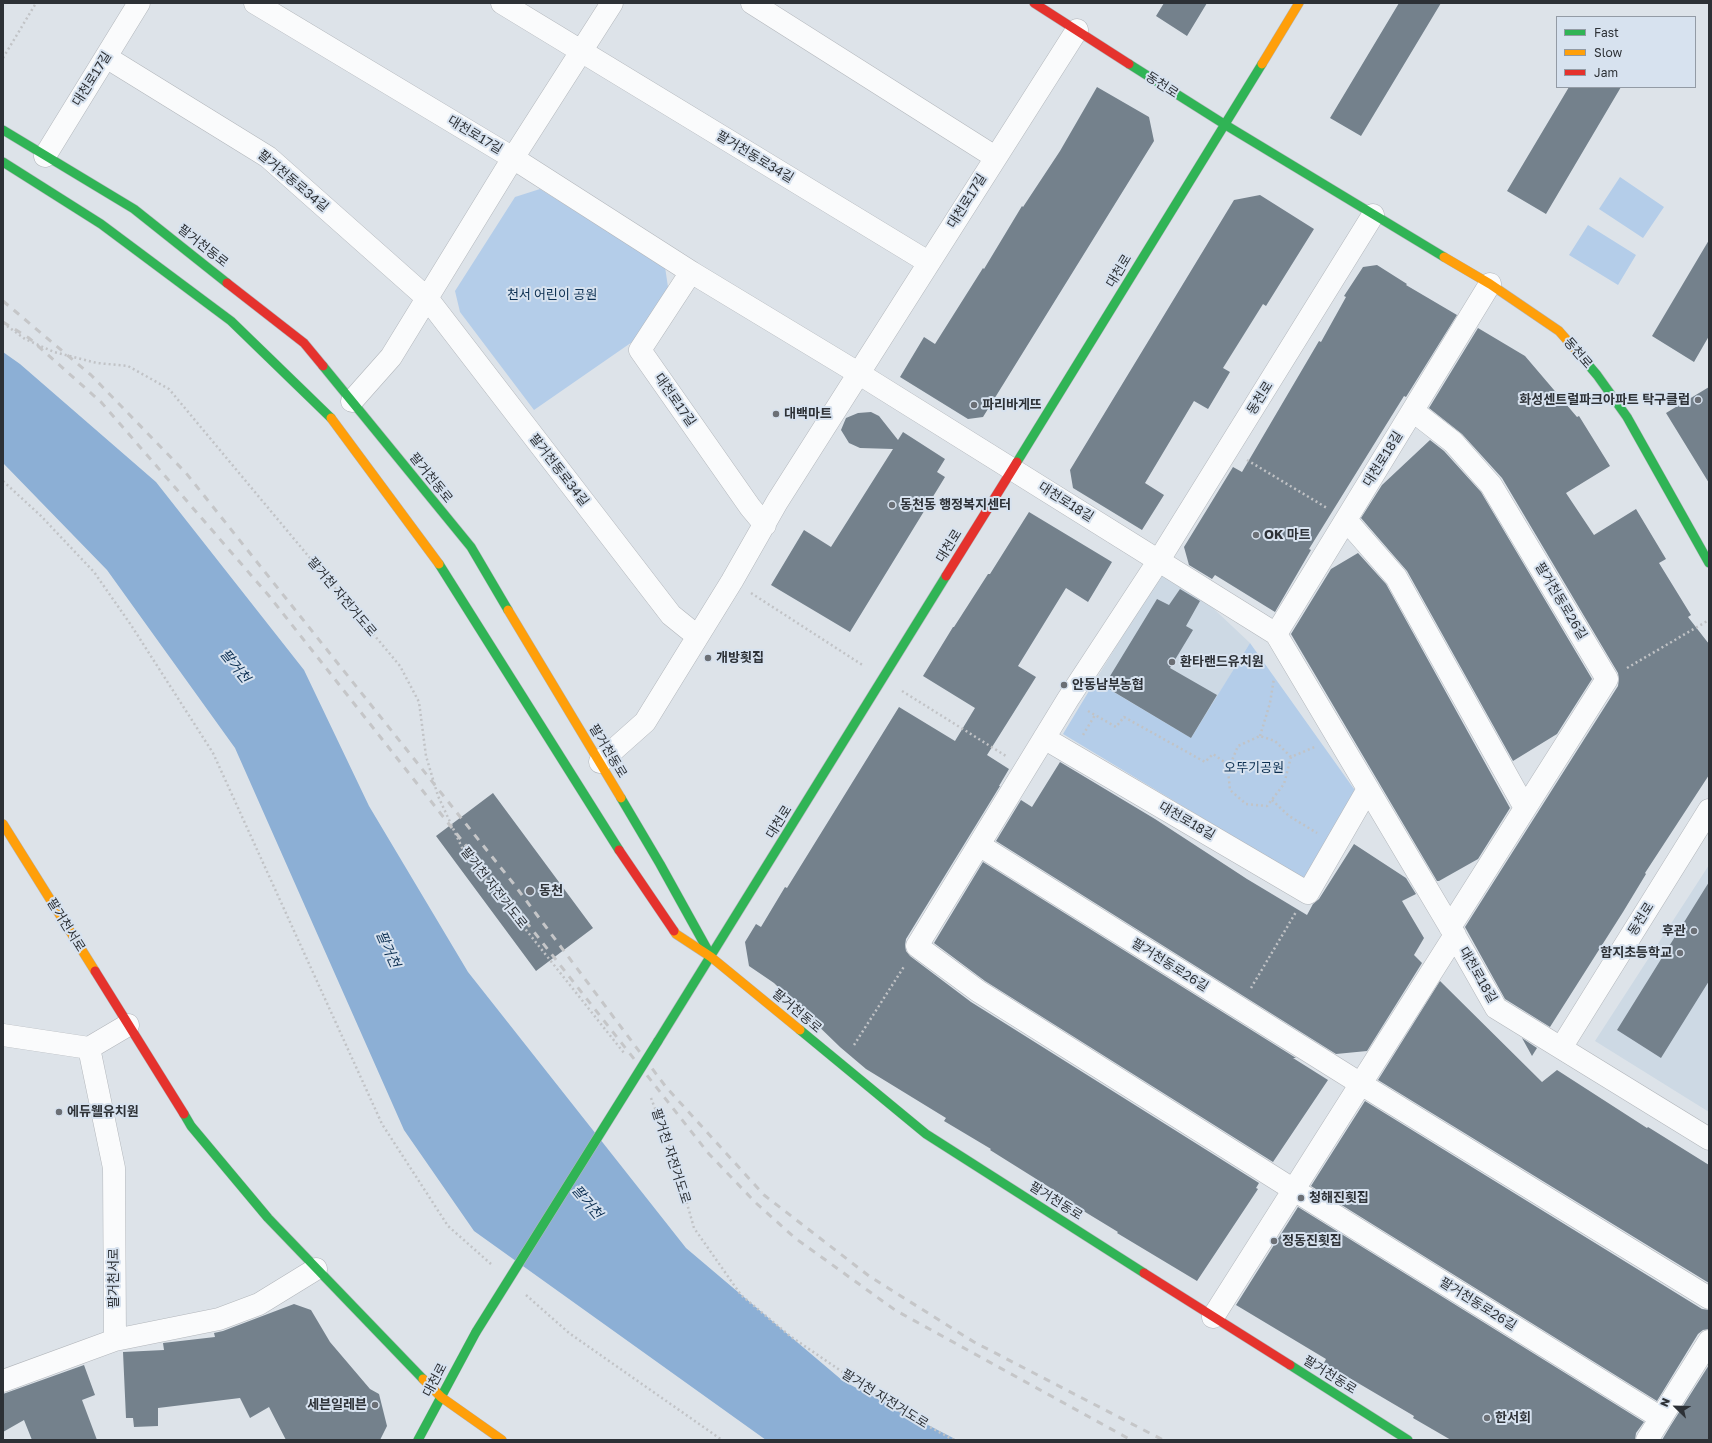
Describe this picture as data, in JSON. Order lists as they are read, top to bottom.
{
  "streets": {
    "main road": [
      "동천로",
      "팔거천동로",
      "대천로",
      "팔거천서로"
    ],
    "street": [
      "대천로17길",
      "팔거천동로34길",
      "대천로18길",
      "팔거천동로26길"
    ],
    "path": ["팔거천 자전거도로"]
  },
  "crossings": [
    ["대천로17길", "동천로"],
    ["대천로17길", "팔거천동로34길"],
    ["대천로17길", "팔거천동로"],
    ["대천로17길", "대천로"],
    ["대천로17길", "대천로18길"],
    ["동천로", "대천로"],
    ["동천로", "대천로18길"],
    ["팔거천동로", "대천로"],
    ["대천로", "대천로18길"],
    ["대천로", "팔거천서로"],
    ["대천로18길", "팔거천동로26길"]
  ],
  "water": ["팔거천"],
  "parks": ["천서 어린이 공원", "오뚜기공원"],
  "places": [
    "화성센트럴파크아파트 탁구클럽",
    "파리바게뜨",
    "대백마트",
    "동천동 행정복지센터",
    "OK 마트",
    "개방횟집",
    "환타랜드유치원",
    "안동남부농협",
    "동천",
    "후관",
    "함지초등학교",
    "에듀웰유치원",
    "청해진횟집",
    "정동진횟집",
    "세븐일레븐",
    "한서회"
  ],
  "legend": ["Fast", "Slow", "Jam"],
  "north": "top left"
}
